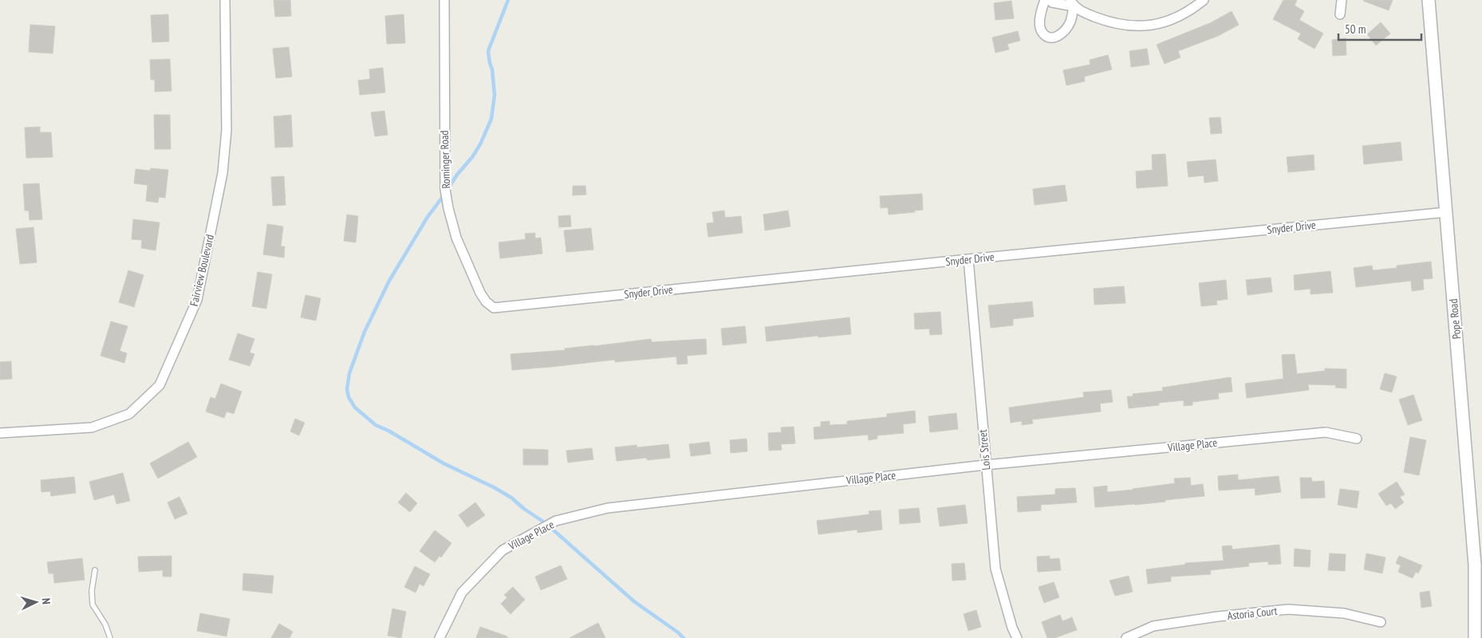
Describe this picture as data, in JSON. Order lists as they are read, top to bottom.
{
  "streets": {
    "street": [
      "Rominger Road",
      "Snyder Drive",
      "Fairview Boulevard",
      "Pope Road",
      "Village Place",
      "Lois Street",
      "Astoria Court"
    ]
  },
  "crossings": [
    ["Rominger Road", "Snyder Drive"],
    ["Snyder Drive", "Pope Road"],
    ["Snyder Drive", "Lois Street"],
    ["Village Place", "Lois Street"]
  ],
  "scale_bar": "50 m",
  "north": "right"
}
